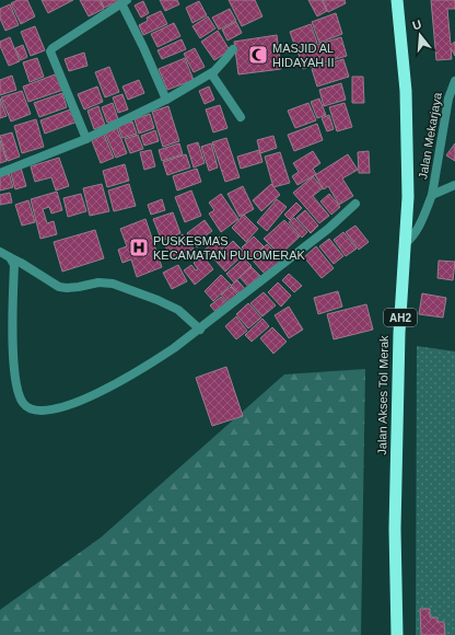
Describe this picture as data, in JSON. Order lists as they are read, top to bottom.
{
  "streets": {
    "highway": ["AH2", "Jalan Akses Tol Merak"],
    "street": ["Jalan Mekarjaya"]
  },
  "crossings": [
    ["Jalan Mekarjaya", "Jalan Akses Tol Merak"]
  ],
  "places": {
    "mosque": ["MASJID AL HIDAYAH II"],
    "hospital": ["PUSKESMAS KECAMATAN PULOMERAK"]
  },
  "north": "top"
}
